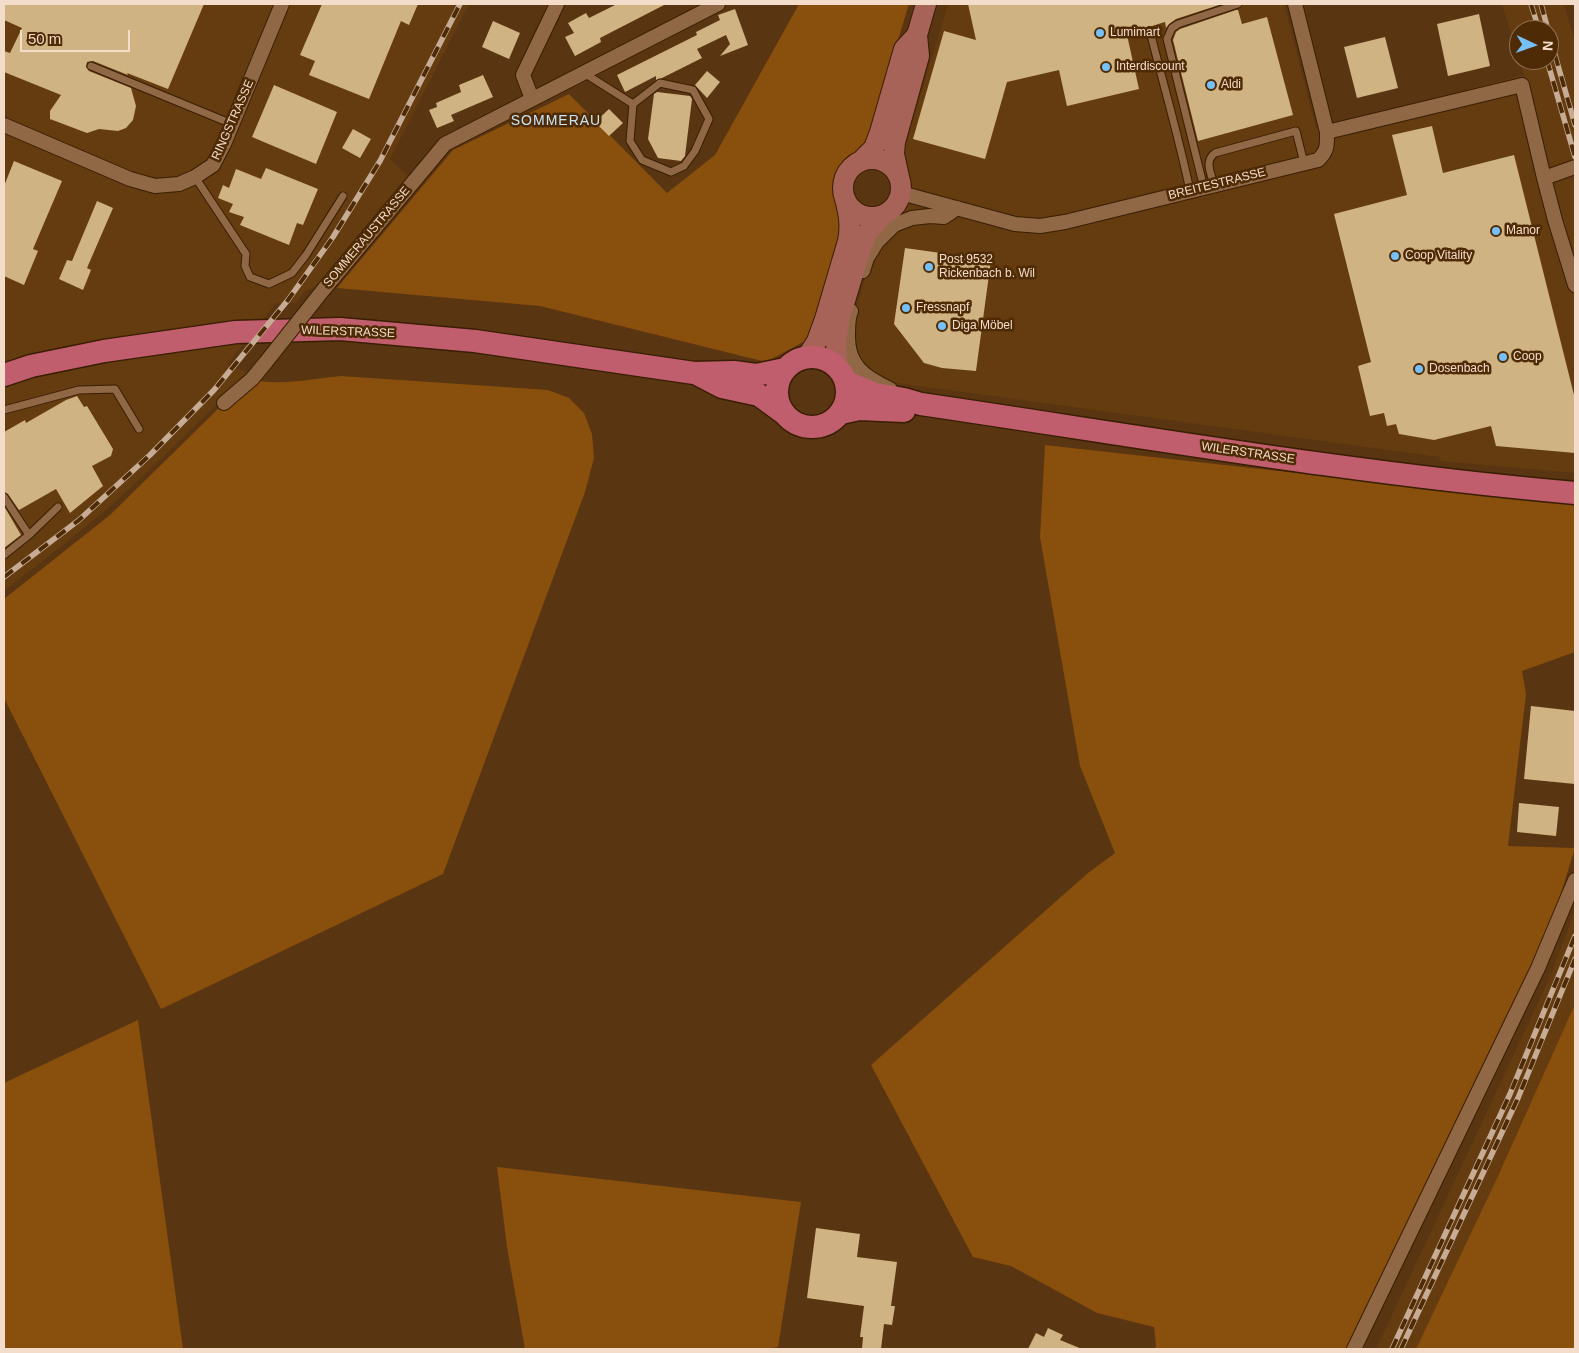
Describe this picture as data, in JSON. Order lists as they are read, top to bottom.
{
  "streets": {
    "main road": ["WILERSTRASSE"],
    "street": ["RINGSTRASSE", "BREITESTRASSE", "SOMMERAUSTRASSE"]
  },
  "districts": ["SOMMERAU"],
  "places": [
    "Lumimart",
    "Interdiscount",
    "Aldi",
    "Manor",
    "Coop Vitality",
    "Post 9532 Rickenbach b. Wil",
    "Fressnapf",
    "Diga Möbel",
    "Coop",
    "Dosenbach"
  ],
  "scale_bar": "50 m",
  "north": "right"
}
